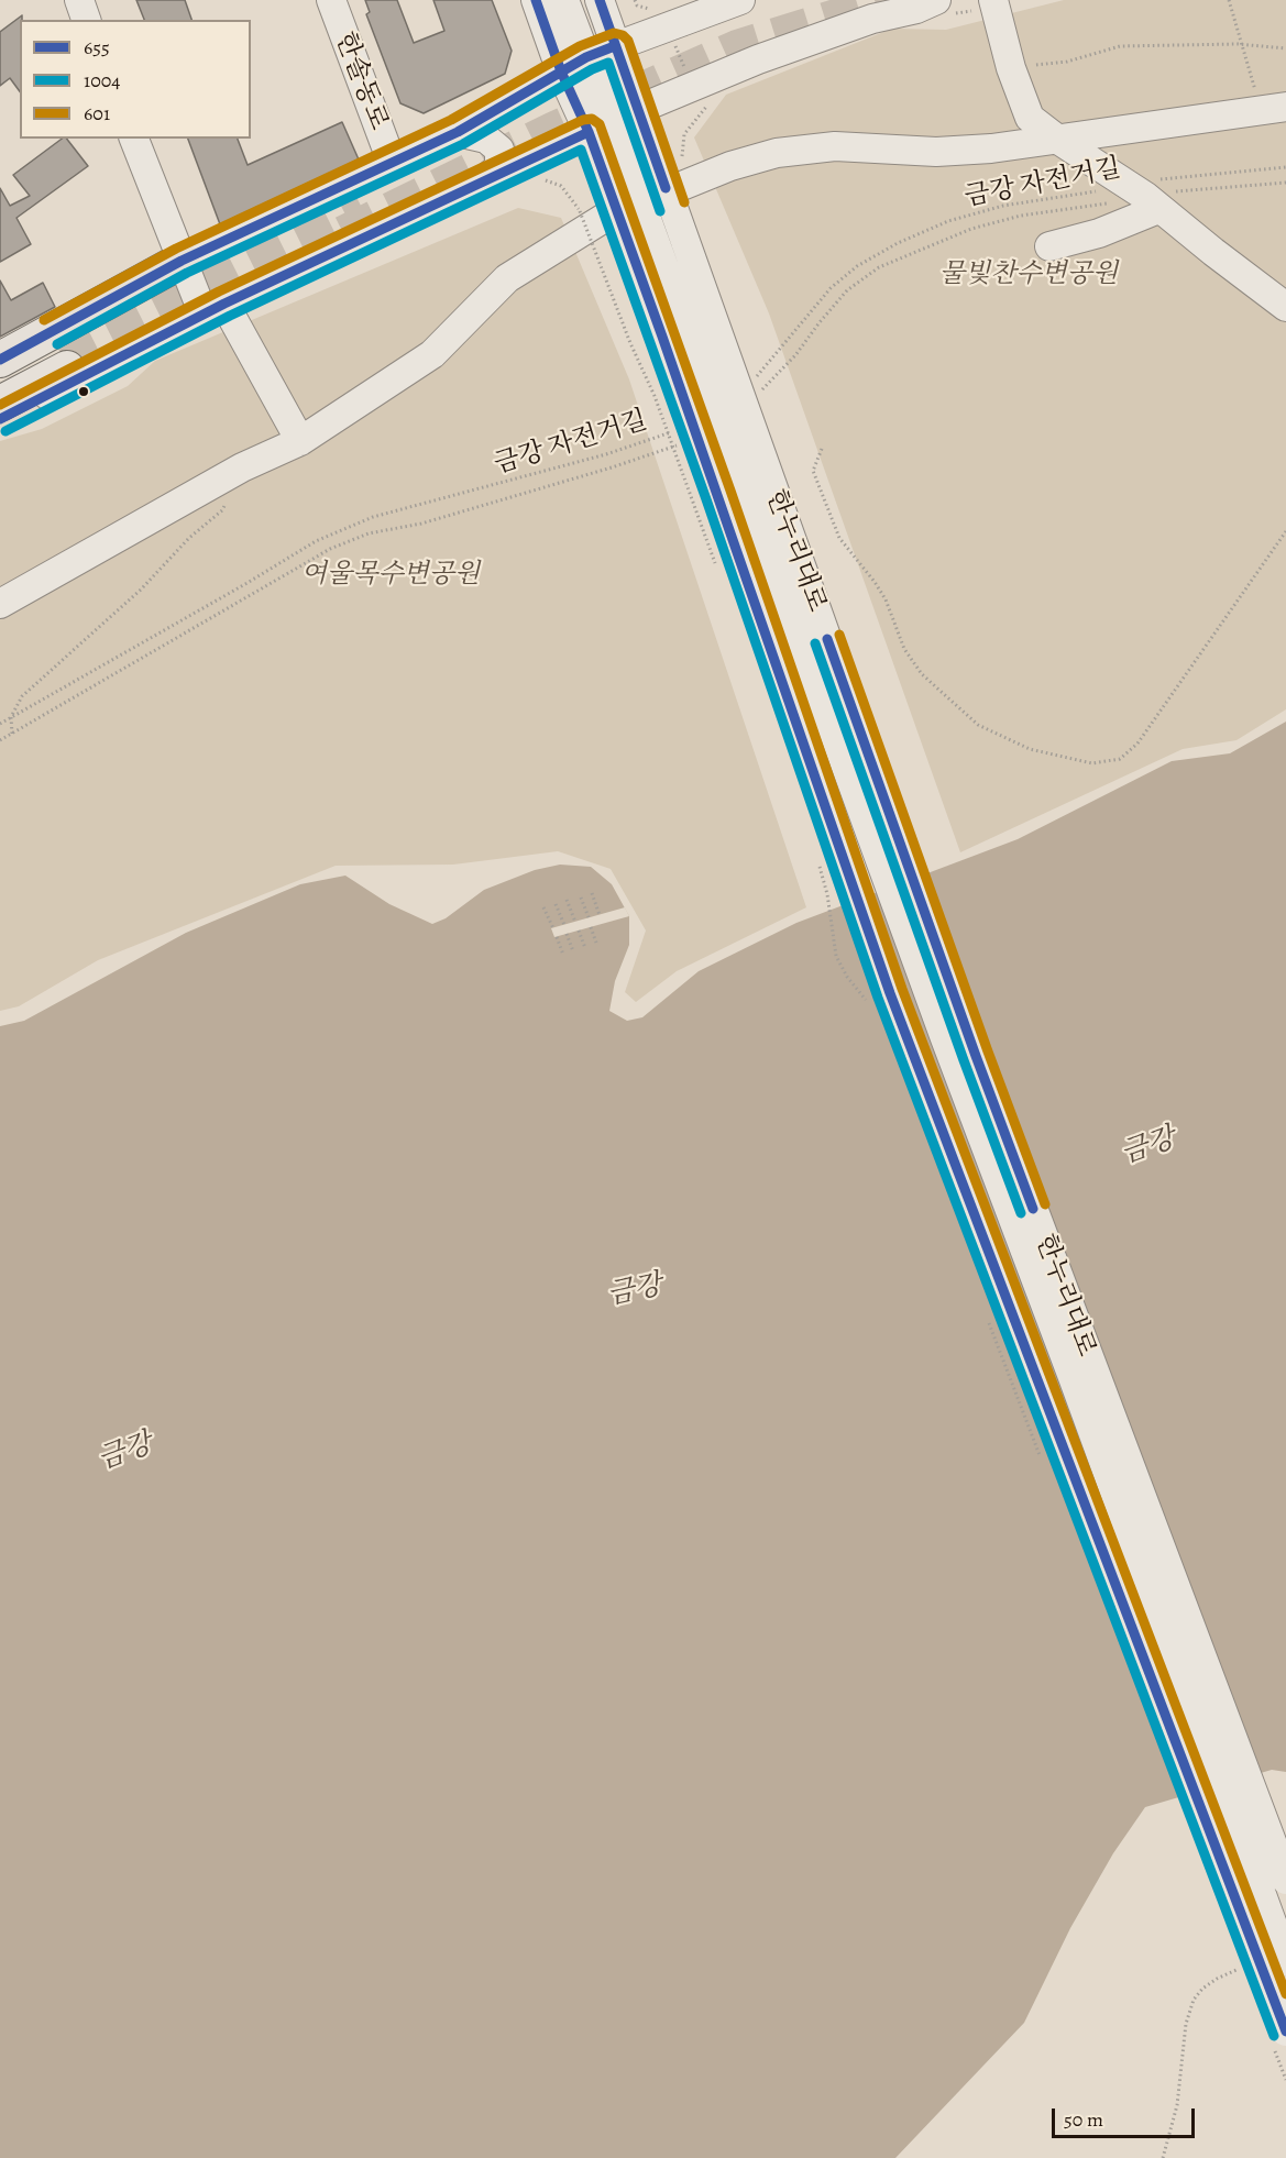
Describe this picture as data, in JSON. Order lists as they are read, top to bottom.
{
  "streets": {
    "street": ["한솔동로", "한누리대로"],
    "path": ["금강 자전거길"]
  },
  "water": ["금강"],
  "parks": ["물빛찬수변공원", "여울목수변공원"],
  "lines": ["transit line 655", "transit line 601", "transit line 1004"],
  "legend": ["655", "1004", "601"],
  "scale_bar": "50 m"
}
